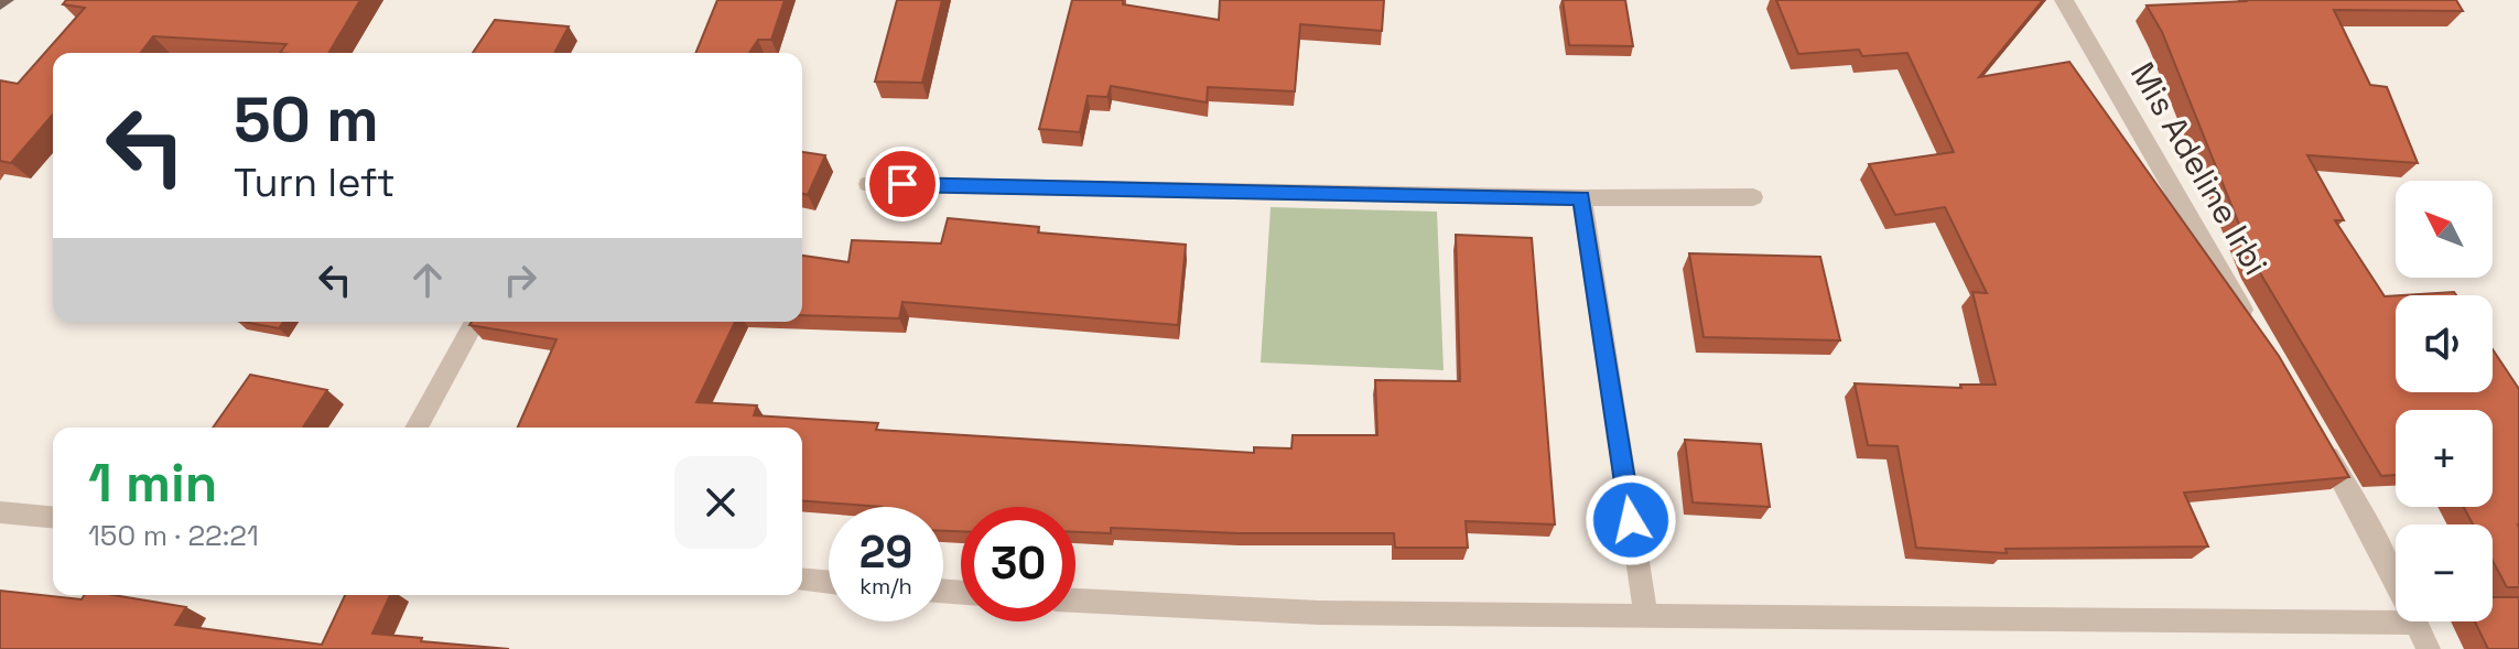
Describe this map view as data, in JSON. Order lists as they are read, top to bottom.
{
  "streets": {
    "street": ["Mis Adeline Irbi"]
  },
  "north": "top left",
  "page": {
    "turn": ["50 m", "Turn left"],
    "map_buttons": ["+", "−"],
    "heading": ["1 min", "150 m · 22:21"],
    "speed": "29 km/h",
    "limit": "30"
  }
}
